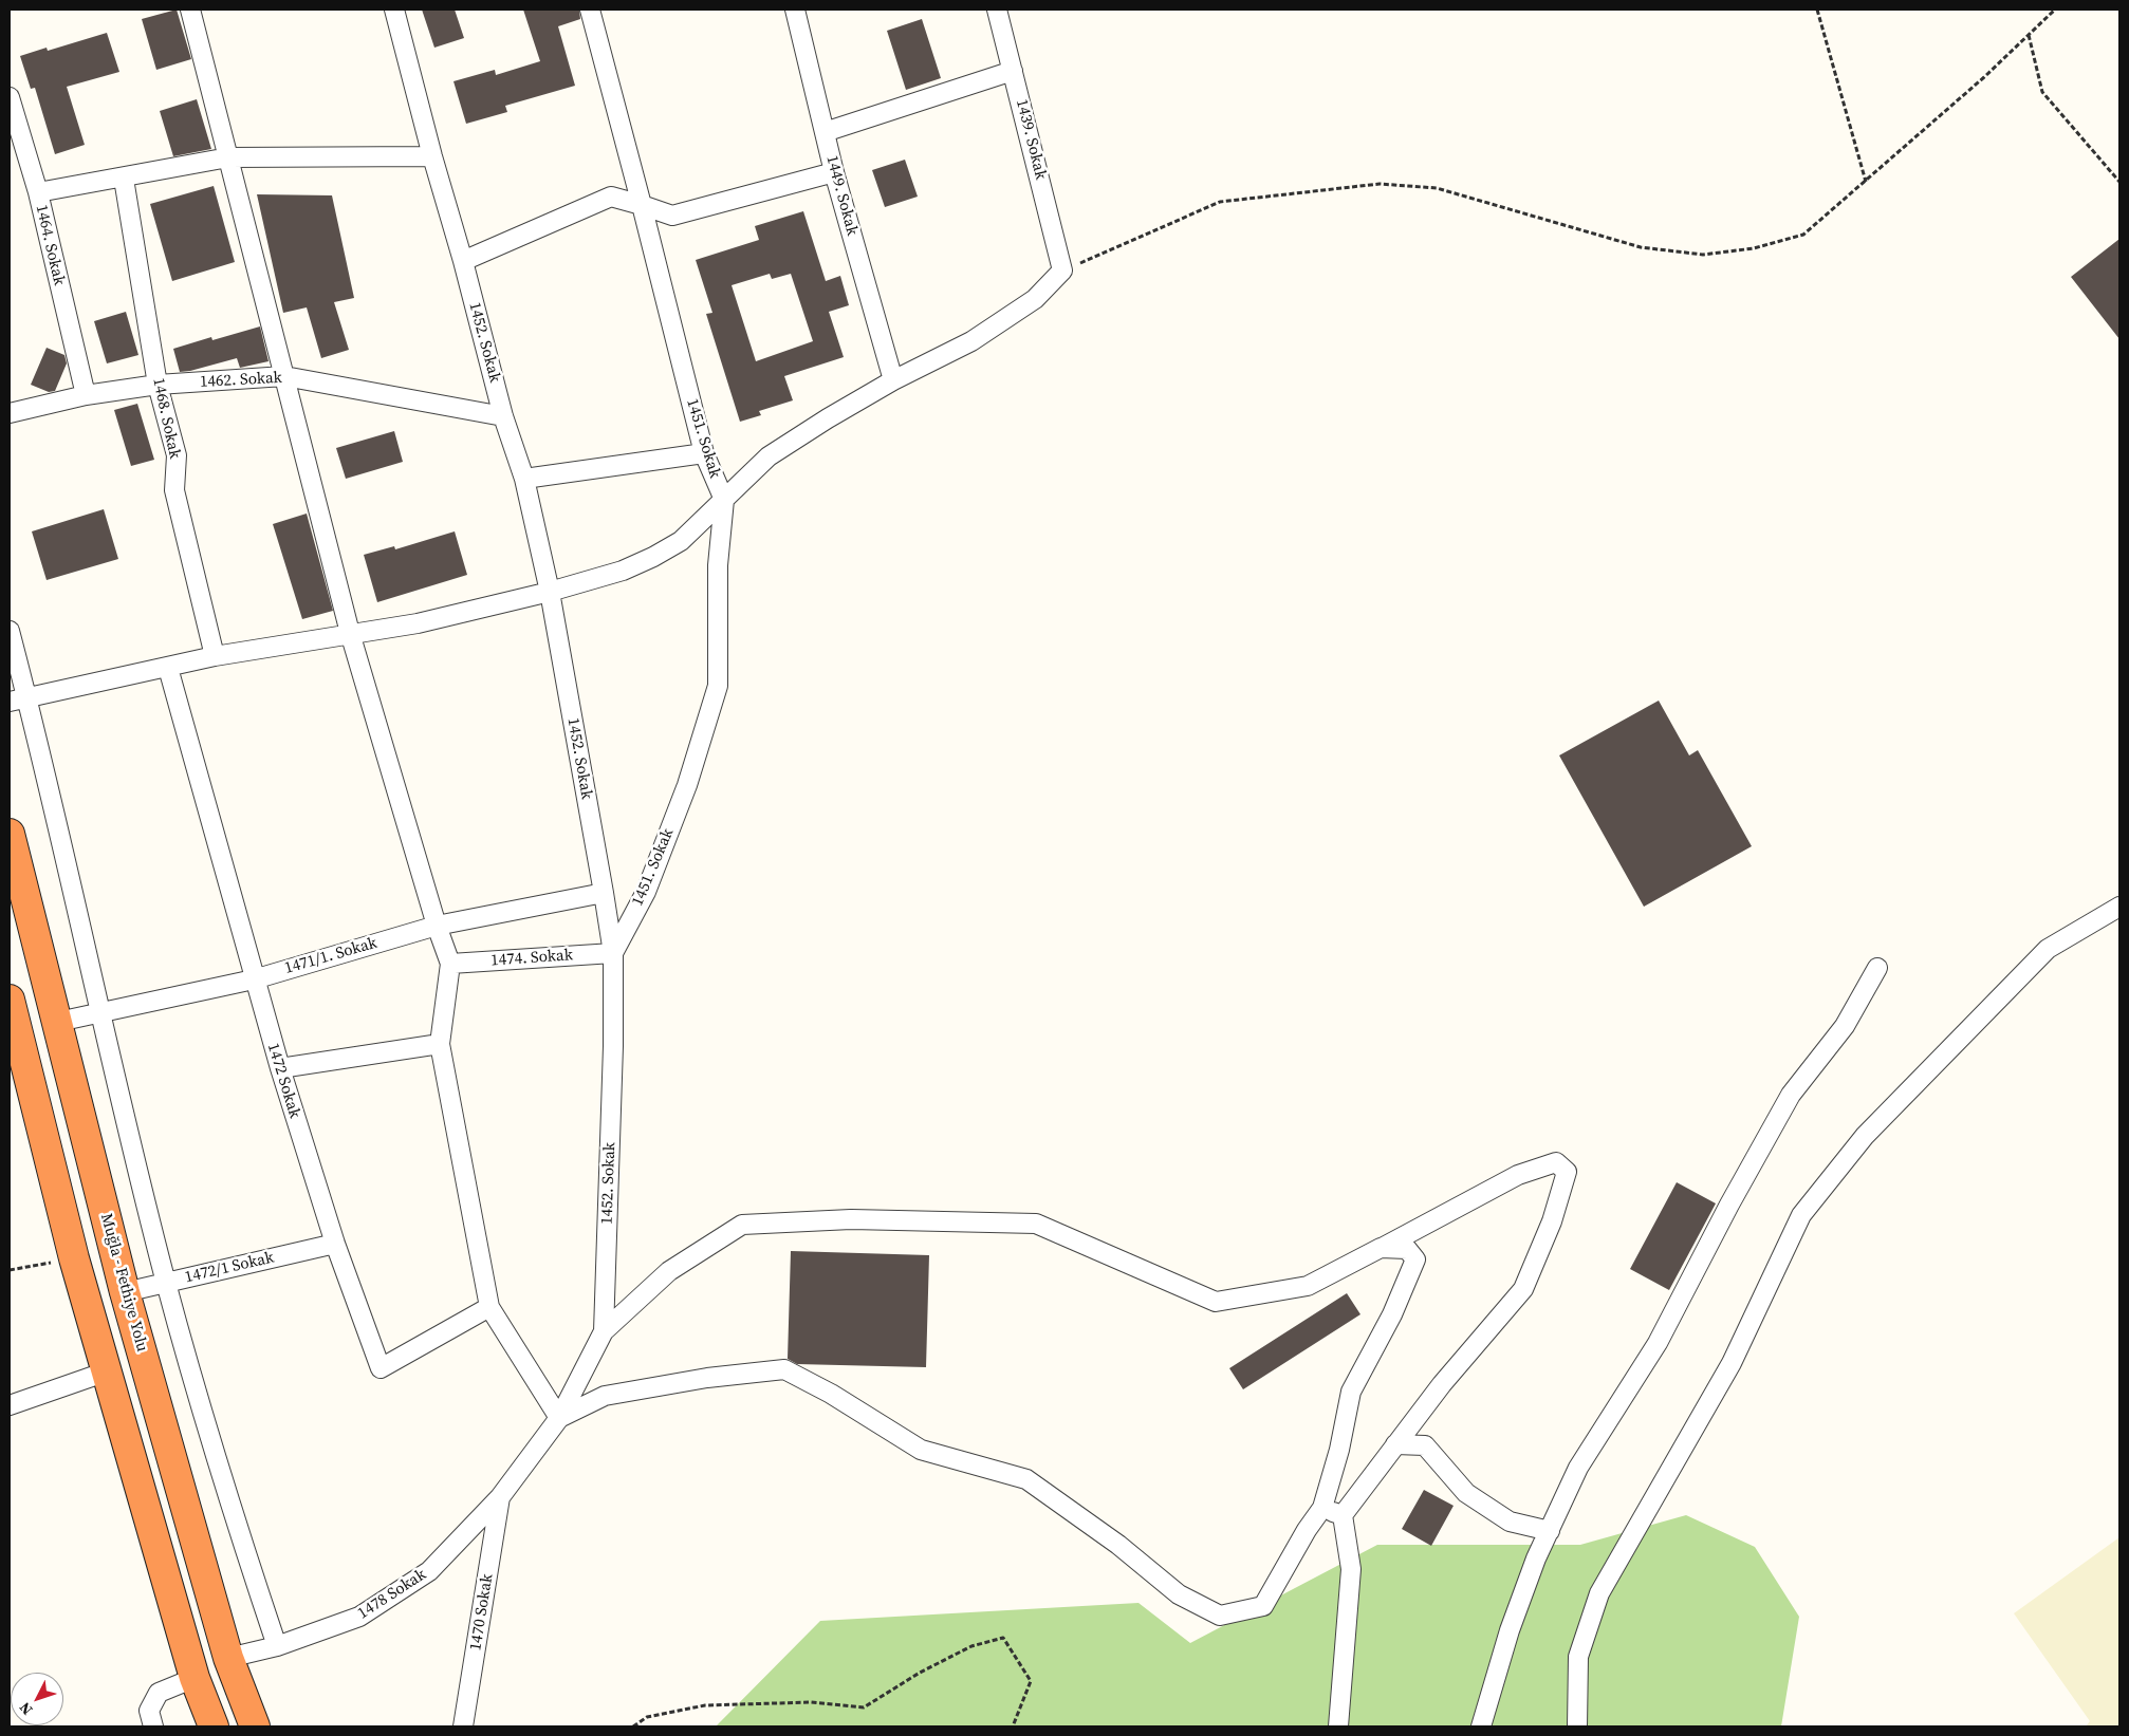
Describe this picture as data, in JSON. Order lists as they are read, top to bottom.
{
  "streets": {
    "highway": ["Muğla - Fethiye Yolu"],
    "street": [
      "1439. Sokak",
      "1449. Sokak",
      "1464. Sokak",
      "1452. Sokak",
      "1462. Sokak",
      "1468. Sokak",
      "1451. Sokak",
      "1471/1. Sokak",
      "1474. Sokak",
      "1472 Sokak",
      "1472/1 Sokak",
      "1478 Sokak",
      "1470 Sokak"
    ]
  },
  "crossings": [
    ["1464. Sokak", "1462. Sokak"],
    ["1452. Sokak", "1462. Sokak"],
    ["1452. Sokak", "1451. Sokak"],
    ["1452. Sokak", "1471/1. Sokak"],
    ["1452. Sokak", "1474. Sokak"],
    ["1452. Sokak", "1478 Sokak"],
    ["1452. Sokak", "1470 Sokak"],
    ["1462. Sokak", "1468. Sokak"],
    ["1451. Sokak", "1474. Sokak"],
    ["1471/1. Sokak", "1472 Sokak"],
    ["1471/1. Sokak", "Muğla - Fethiye Yolu"],
    ["1472 Sokak", "1472/1 Sokak"],
    ["1472/1 Sokak", "Muğla - Fethiye Yolu"],
    ["Muğla - Fethiye Yolu", "1478 Sokak"],
    ["1478 Sokak", "1470 Sokak"]
  ],
  "north": "bottom left"
}
